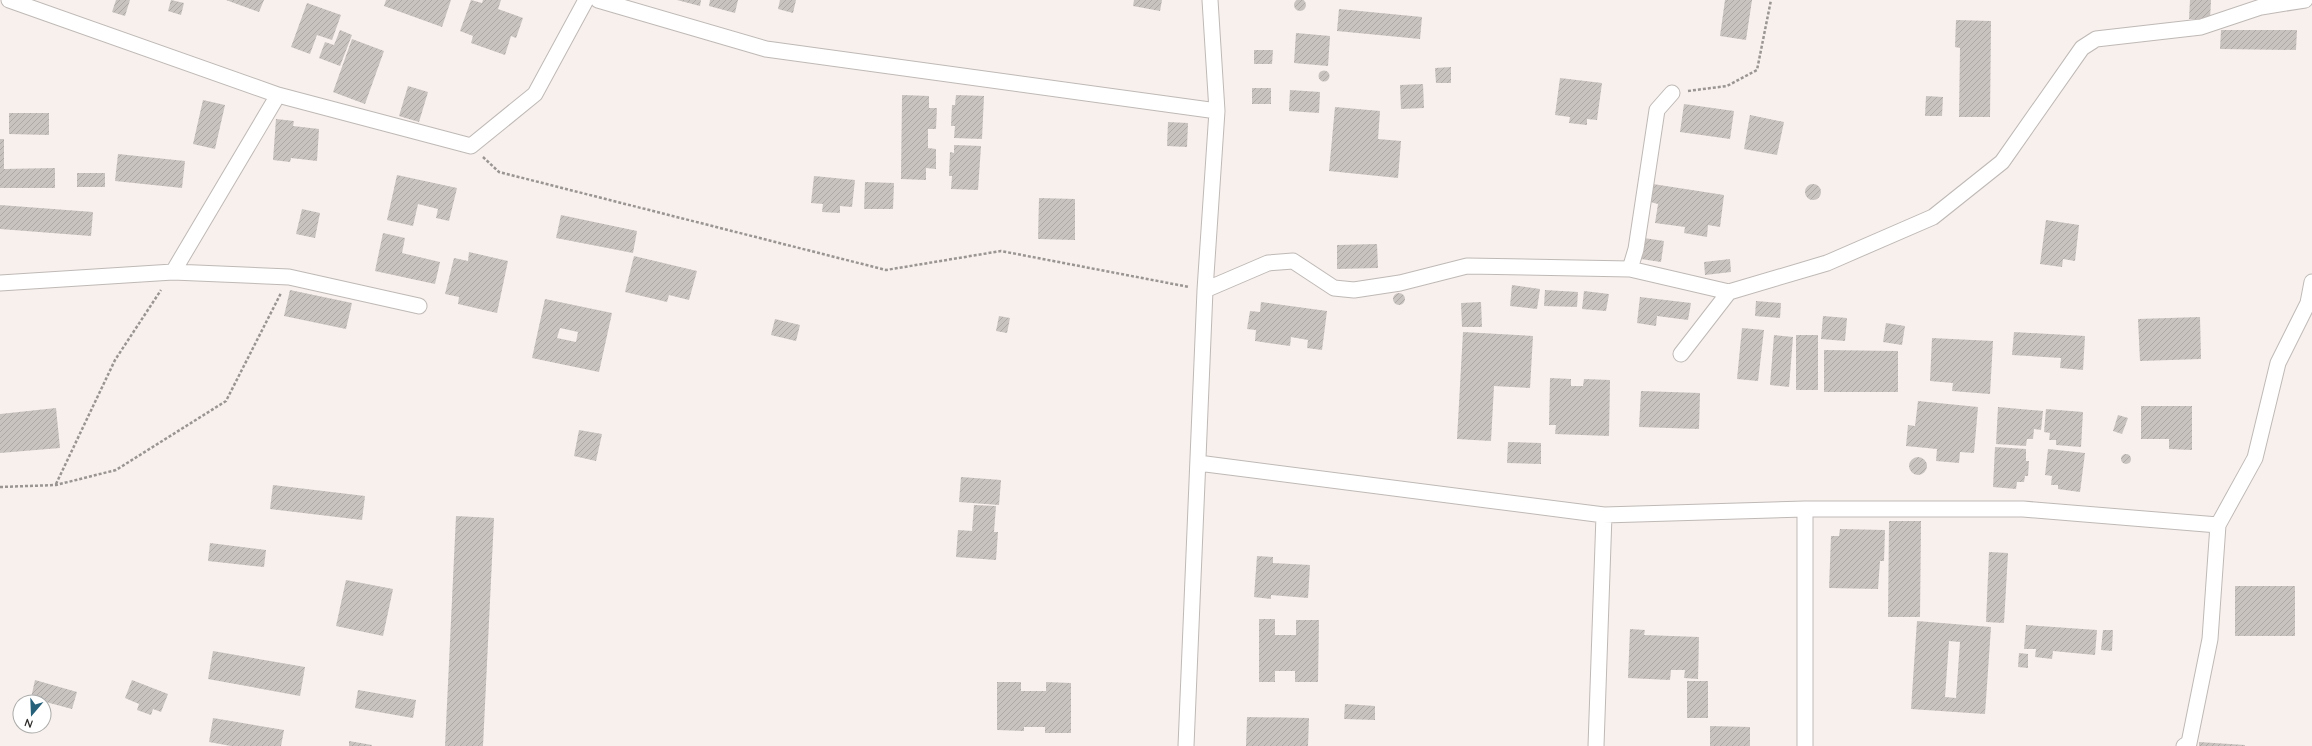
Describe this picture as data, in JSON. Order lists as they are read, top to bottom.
{
  "north": "bottom"
}
